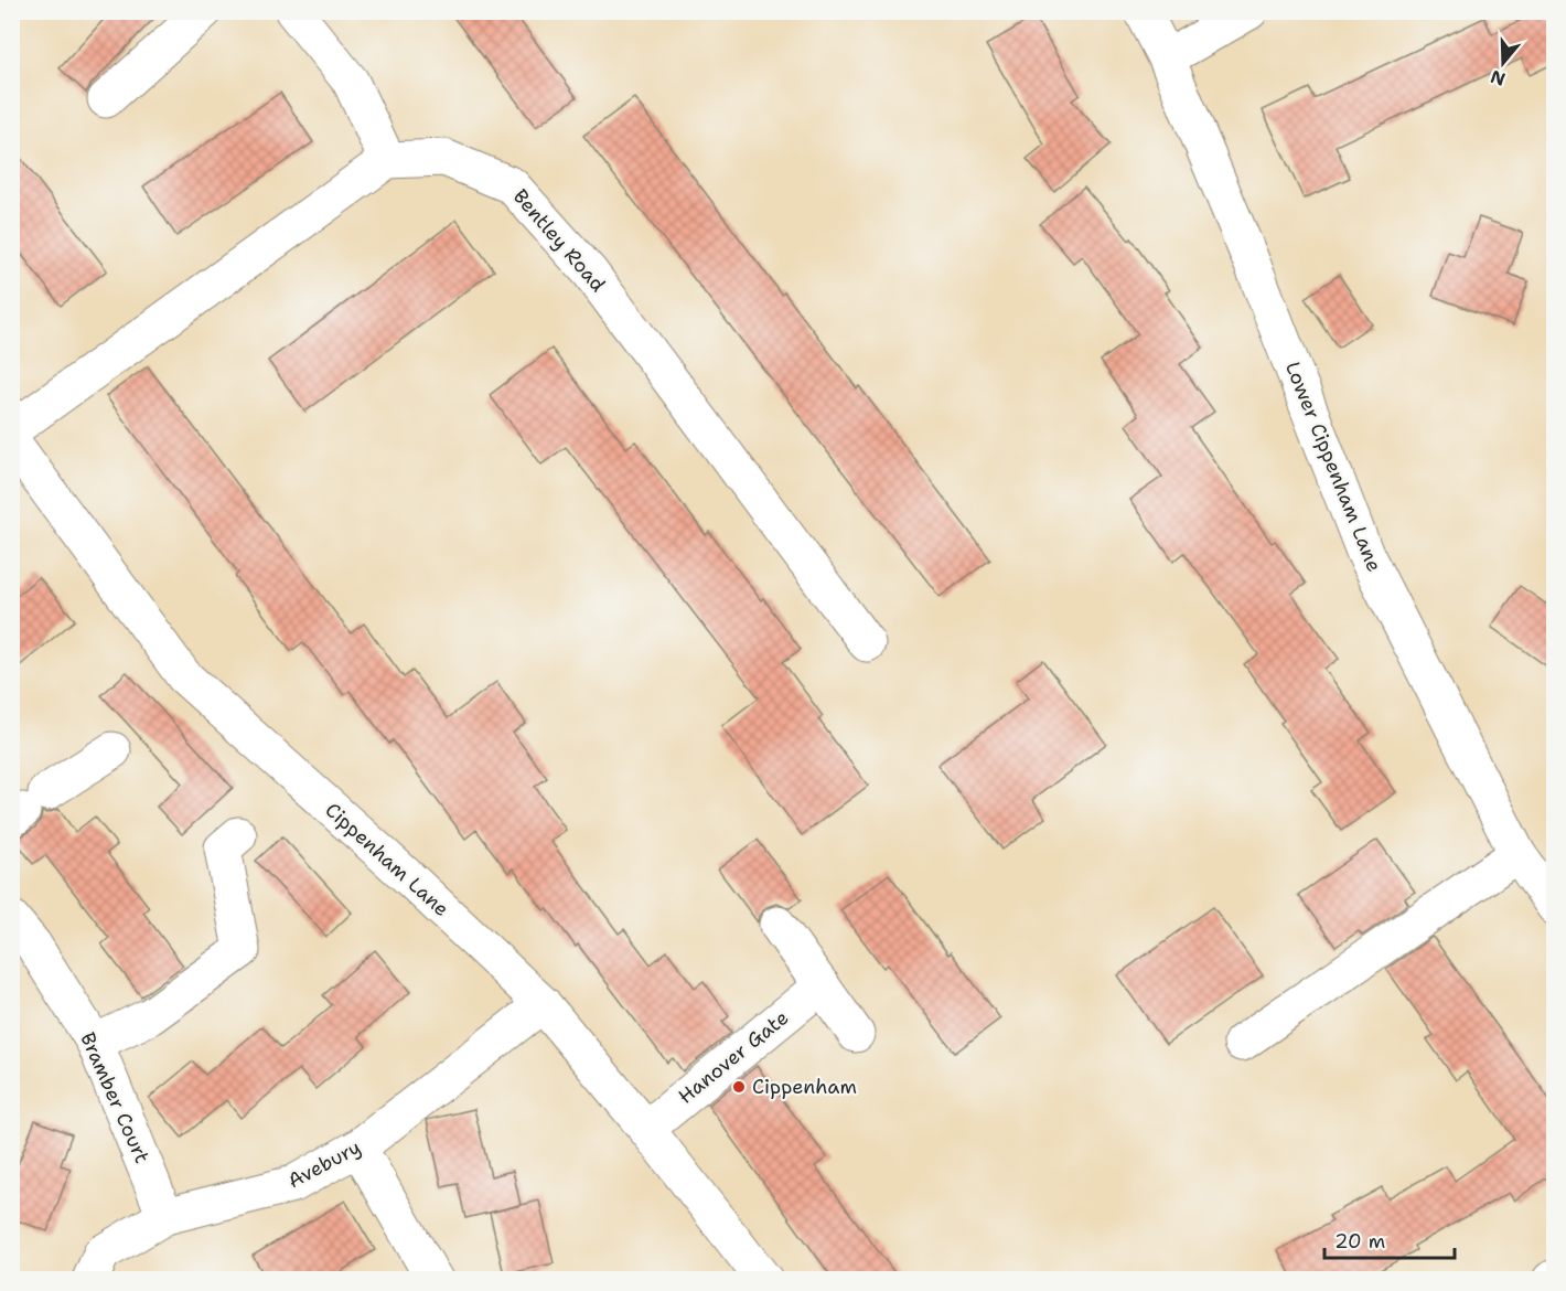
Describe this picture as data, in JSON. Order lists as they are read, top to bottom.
{
  "streets": {
    "street": [
      "Bentley Road",
      "Lower Cippenham Lane",
      "Cippenham Lane",
      "Hanover Gate",
      "Bramber Court",
      "Avebury"
    ]
  },
  "crossings": [
    ["Cippenham Lane", "Hanover Gate"],
    ["Cippenham Lane", "Avebury"],
    ["Bramber Court", "Avebury"]
  ],
  "places": ["Cippenham"],
  "scale_bar": "20 m",
  "north": "bottom"
}
